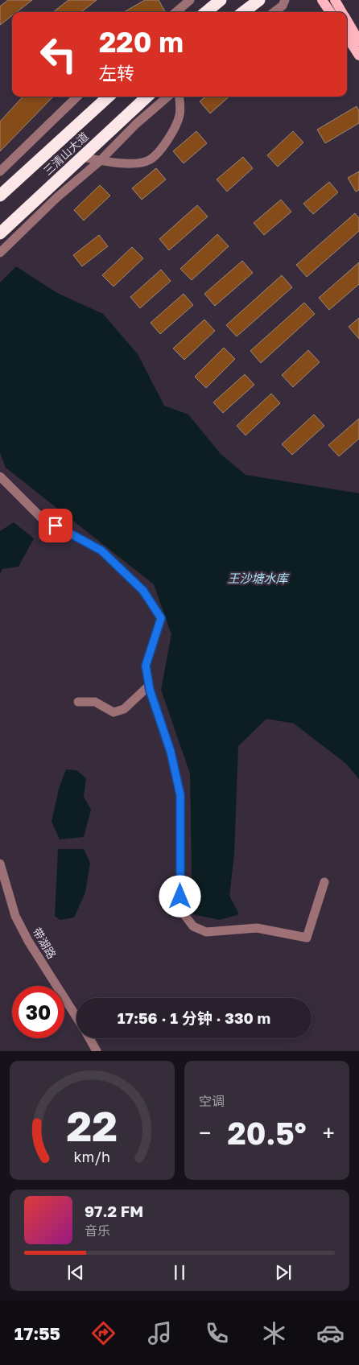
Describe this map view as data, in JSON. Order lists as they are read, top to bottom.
{
  "streets": {
    "highway": ["三清山大道"],
    "street": ["带湖路"]
  },
  "water": ["王沙塘水库"],
  "page": {
    "turn": ["220 m", "左转"],
    "limit": "30",
    "trip": "17:56 · 1 分钟 · 330 m",
    "tile": "空调",
    "heat": ["−", "20.5°", "+"],
    "song": ["97.2 FM", "音乐"],
    "tabs": "17:55",
    "gauge": ["22", "km/h"]
  }
}
